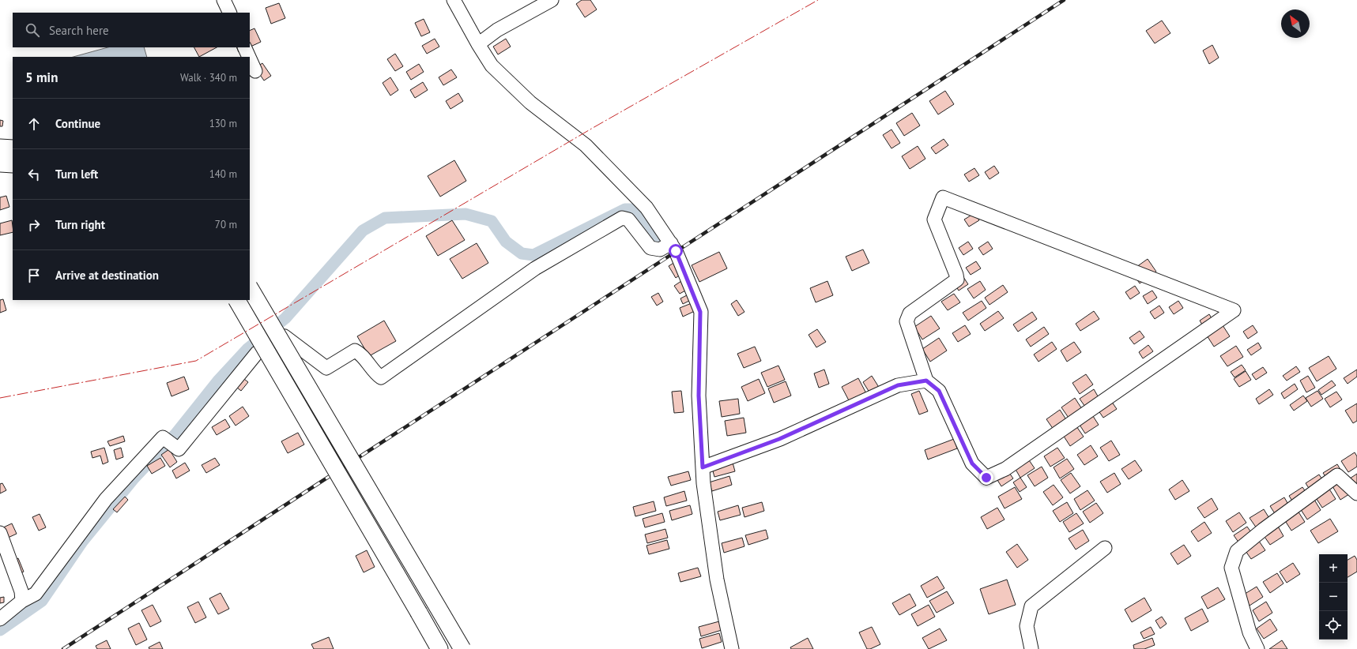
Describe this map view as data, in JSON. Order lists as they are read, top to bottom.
{
  "north": "top left",
  "page": {
    "search": "Search here",
    "heading": ["5 min", "Walk · 340 m"],
    "list": [
      ["Continue", "130 m"],
      ["Turn left", "140 m"],
      ["Turn right", "70 m"],
      "Arrive at destination"
    ],
    "map_buttons": ["+", "−"]
  }
}
